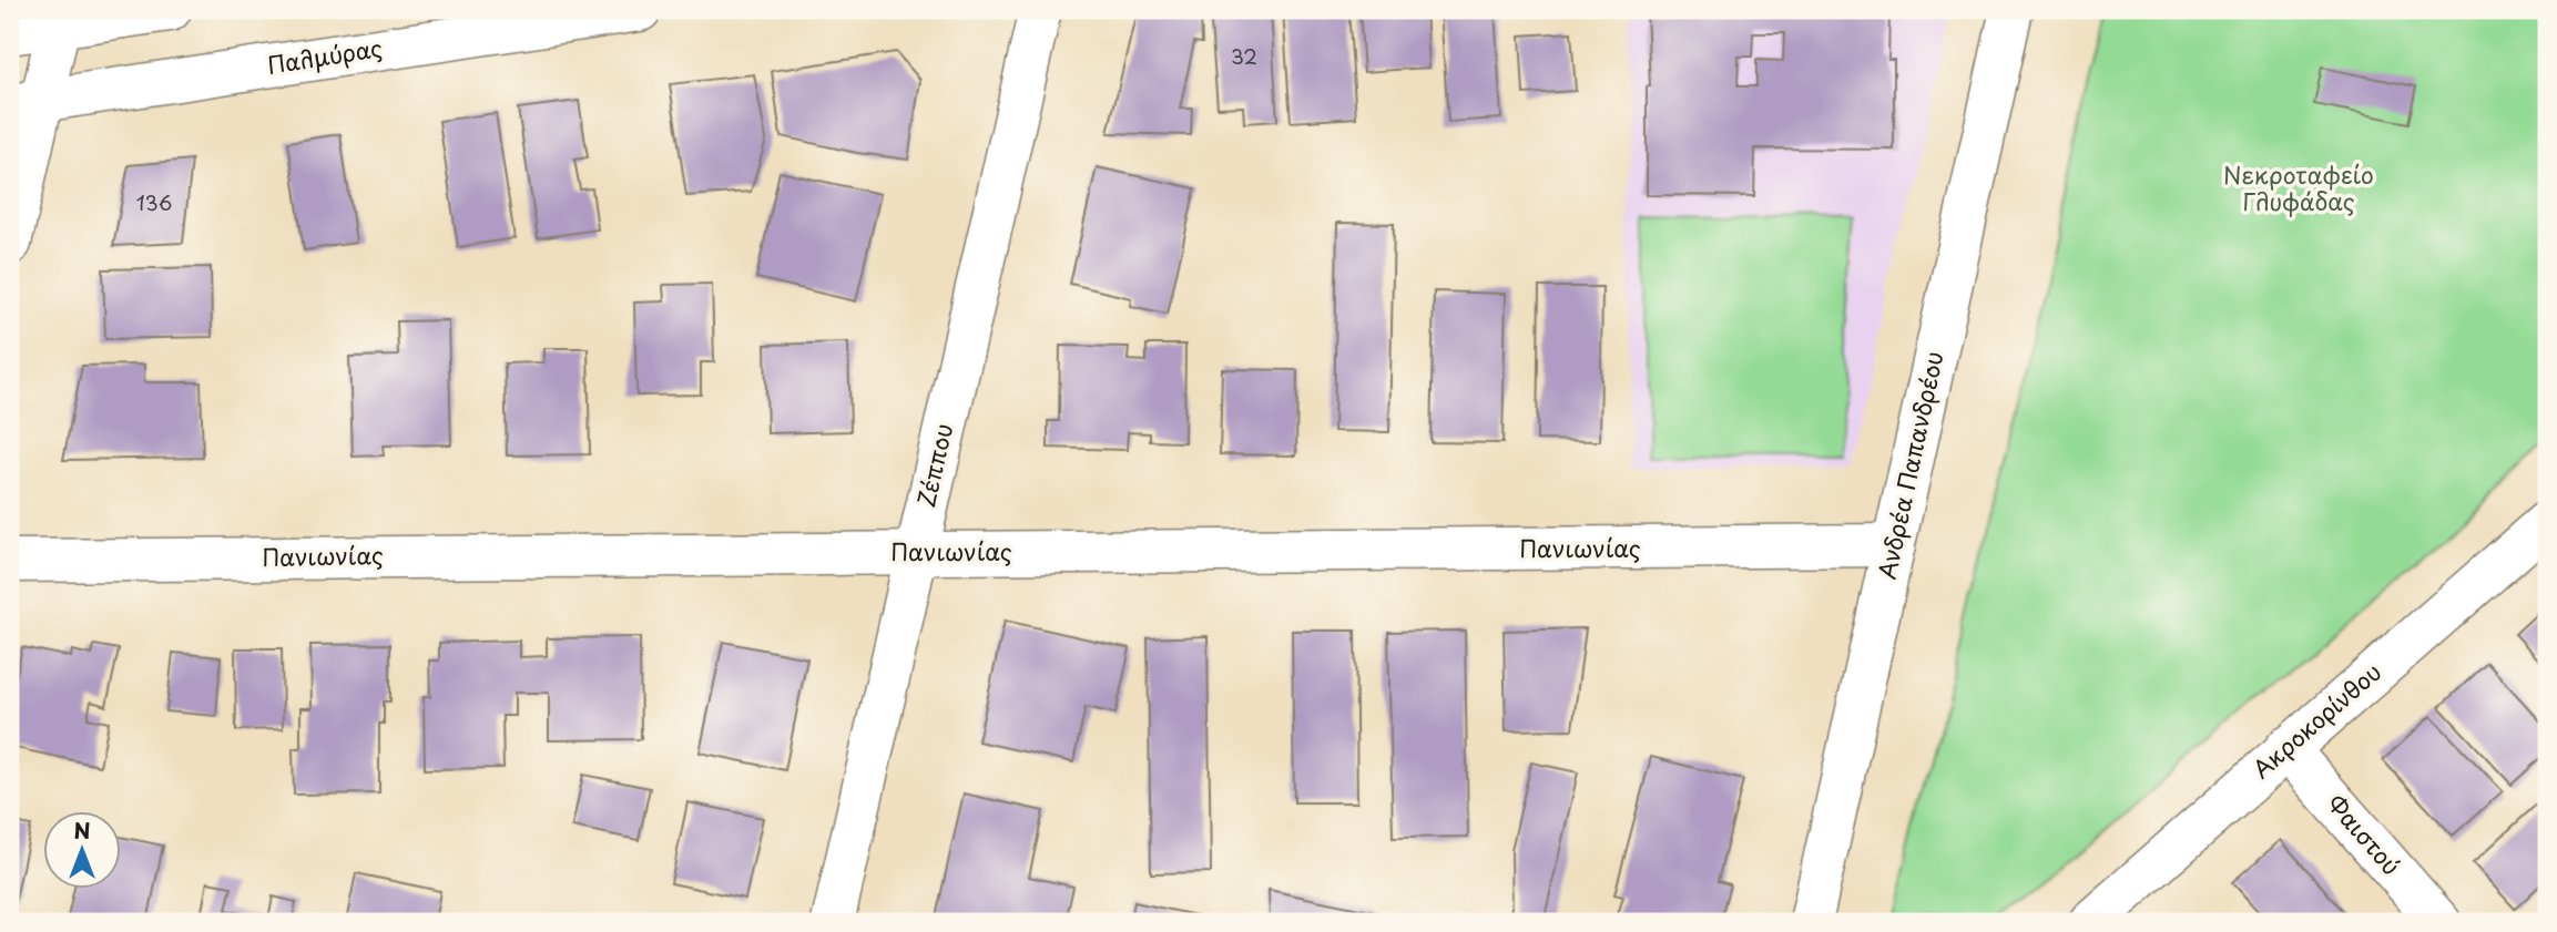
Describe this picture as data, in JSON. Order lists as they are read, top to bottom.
{
  "streets": {
    "street": [
      "Παλμύρας",
      "Ζέππου",
      "Ανδρέα Παπανδρέου",
      "Πανιωνίας",
      "Ακροκορίνθου",
      "Φαιστού"
    ]
  },
  "crossings": [
    ["Ζέππου", "Πανιωνίας"],
    ["Ανδρέα Παπανδρέου", "Πανιωνίας"],
    ["Ακροκορίνθου", "Φαιστού"]
  ],
  "parks": ["Νεκροταφείο Γλυφάδας"],
  "house_numbers": ["32", "136"],
  "north": "top"
}
